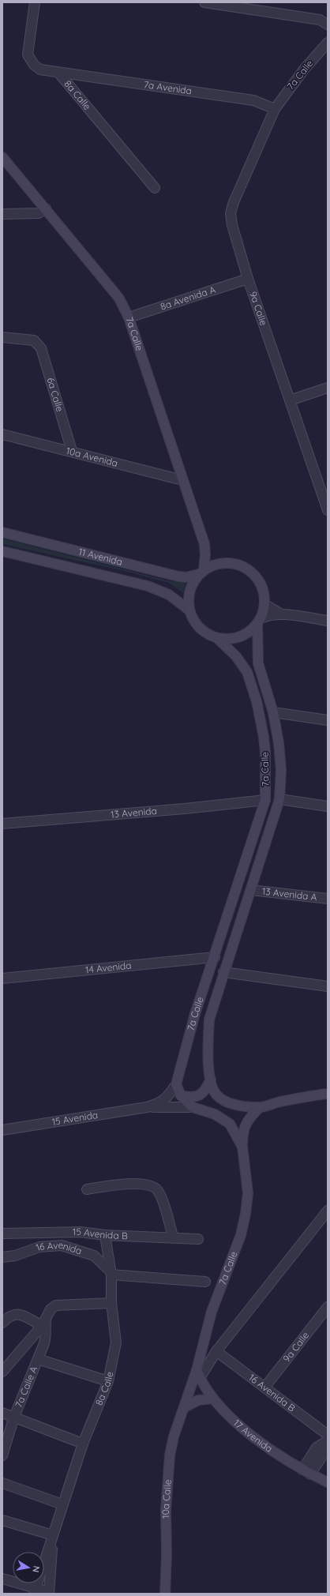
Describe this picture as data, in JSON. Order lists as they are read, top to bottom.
{
  "streets": {
    "main road": [
      "7a Calle",
      "11 Avenida",
      "17 Avenida",
      "10a Calle"
    ],
    "street": [
      "7a Avenida",
      "8a Calle",
      "8a Avenida A",
      "9a Calle",
      "6a Calle",
      "10a Avenida",
      "13 Avenida",
      "13 Avenida A",
      "14 Avenida",
      "15 Avenida",
      "15 Avenida B",
      "16 Avenida",
      "7a Calle A",
      "16 Avenida B"
    ]
  },
  "crossings": [
    ["7a Calle", "7a Avenida"],
    ["7a Calle", "8a Avenida A"],
    ["7a Calle", "9a Calle"],
    ["7a Calle", "10a Avenida"],
    ["7a Calle", "11 Avenida"],
    ["7a Calle", "13 Avenida"],
    ["7a Calle", "13 Avenida A"],
    ["7a Calle", "14 Avenida"],
    ["7a Calle", "15 Avenida"],
    ["7a Calle", "17 Avenida"],
    ["7a Calle", "10a Calle"],
    ["7a Avenida", "8a Calle"],
    ["7a Avenida", "9a Calle"],
    ["8a Calle", "15 Avenida B"],
    ["8a Calle", "16 Avenida"],
    ["8a Avenida A", "9a Calle"],
    ["9a Calle", "16 Avenida B"],
    ["6a Calle", "10a Avenida"],
    ["17 Avenida", "10a Calle"]
  ],
  "north": "right"
}
